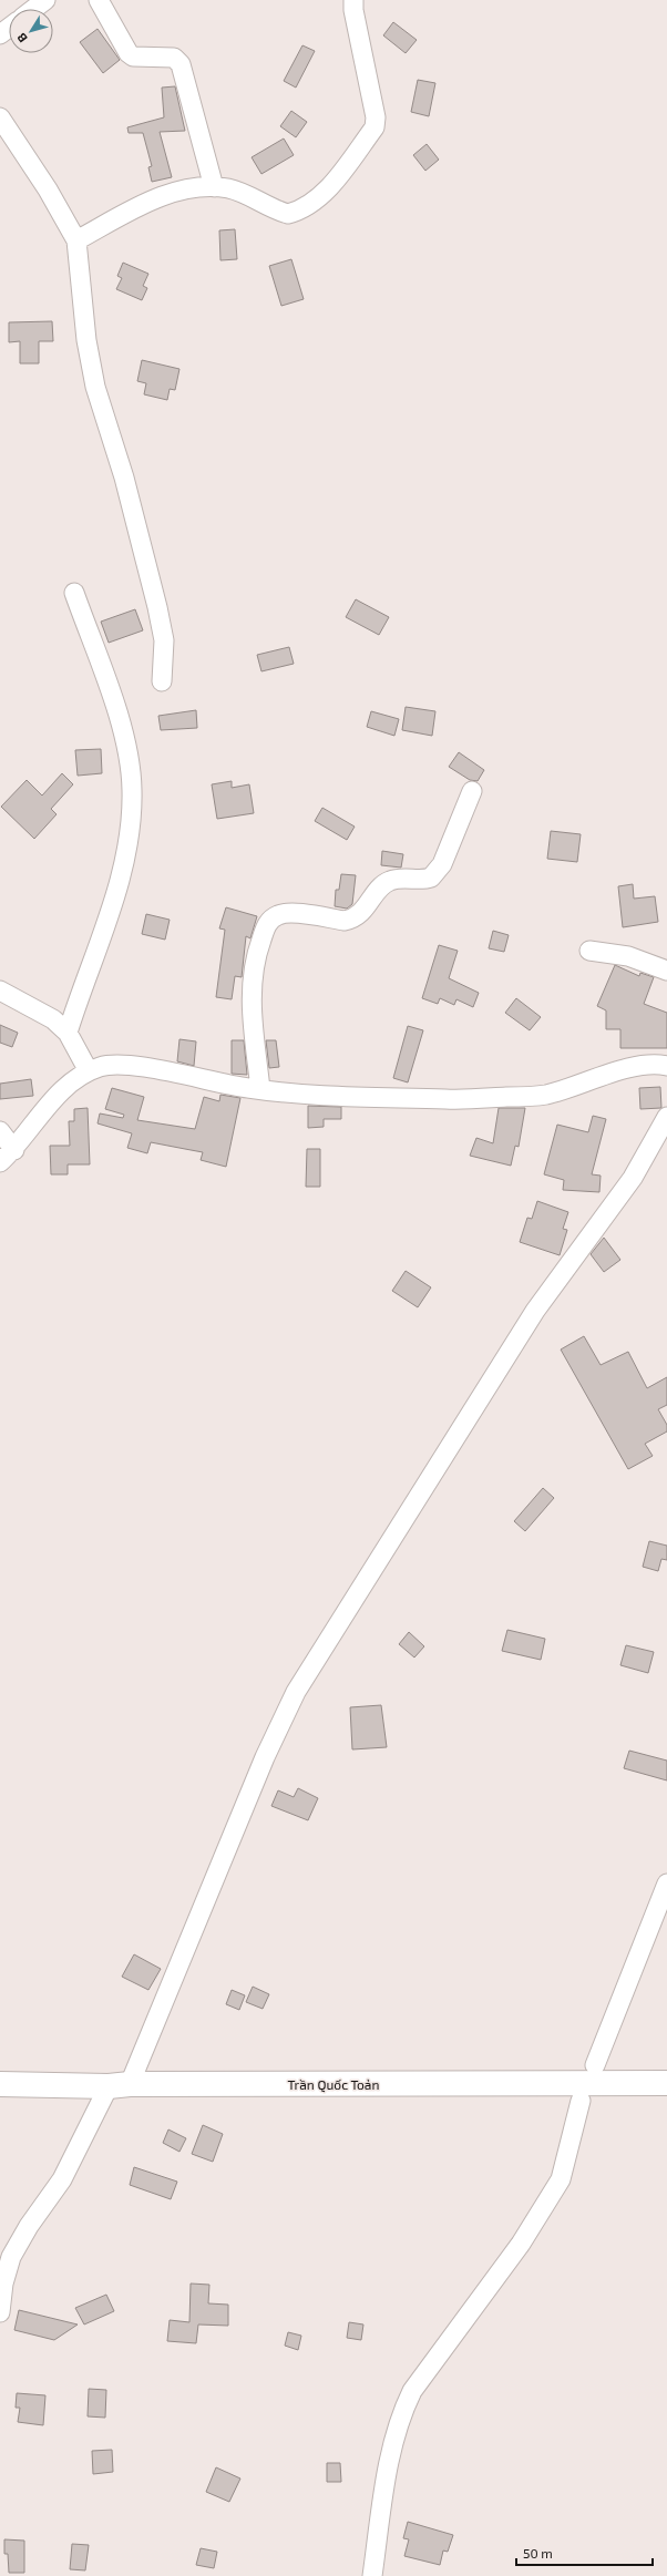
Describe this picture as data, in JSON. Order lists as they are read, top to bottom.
{
  "streets": {
    "main road": ["Trần Quốc Toản"]
  },
  "scale_bar": "50 m",
  "north": "bottom left"
}
